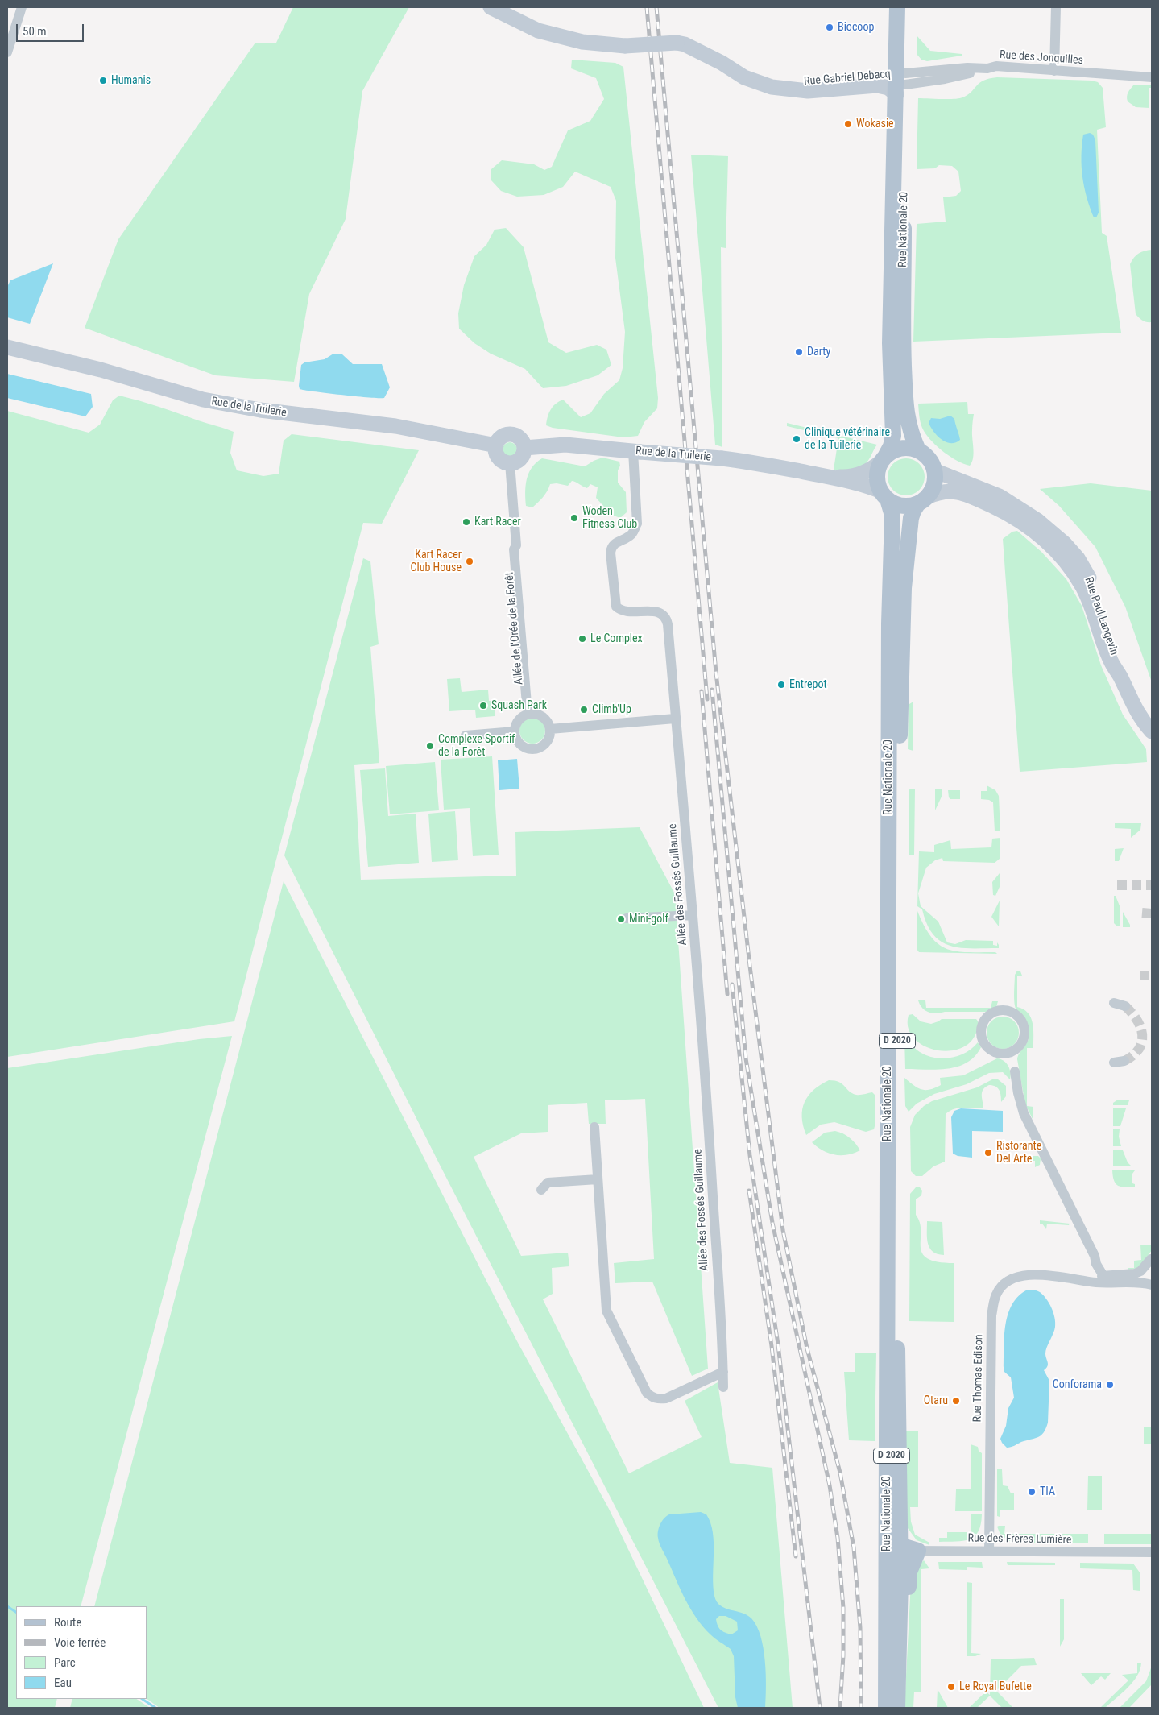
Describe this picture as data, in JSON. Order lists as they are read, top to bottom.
{
  "streets": {
    "main road": ["Rue Nationale 20", "D 2020"],
    "street": [
      "Rue des Jonquilles",
      "Rue Gabriel Debacq",
      "Rue de la Tuilerie",
      "Rue Paul Langevin",
      "Allée de l'Orée de la Forêt",
      "Allée des Fossés Guillaume",
      "Rue Thomas Edison",
      "Rue des Frères Lumière"
    ]
  },
  "crossings": [
    ["Rue des Jonquilles", "Rue Gabriel Debacq"],
    ["Rue des Jonquilles", "Rue Nationale 20"],
    ["Rue Gabriel Debacq", "Rue Nationale 20"],
    ["Rue Nationale 20", "Rue de la Tuilerie"],
    ["Rue Nationale 20", "Rue Paul Langevin"],
    ["Rue Nationale 20", "Rue des Frères Lumière"],
    ["Rue de la Tuilerie", "Rue Paul Langevin"],
    ["Rue de la Tuilerie", "Allée de l'Orée de la Forêt"],
    ["Rue de la Tuilerie", "Allée des Fossés Guillaume"],
    ["Rue Thomas Edison", "Rue des Frères Lumière"]
  ],
  "places": [
    "Biocoop",
    "Humanis",
    "Wokasie",
    "Darty",
    "Clinique vétérinaire de la Tuilerie",
    "Woden Fitness Club",
    "Kart Racer",
    "Kart Racer Club House",
    "Le Complex",
    "Entrepot",
    "Squash Park",
    "Climb'Up",
    "Complexe Sportif de la Forêt",
    "Mini-golf",
    "Ristorante Del Arte",
    "Conforama",
    "Otaru",
    "TIA",
    "Le Royal Bufette"
  ],
  "legend": [
    "Route",
    "Voie ferrée",
    "Parc",
    "Eau"
  ],
  "scale_bar": "50 m"
}
